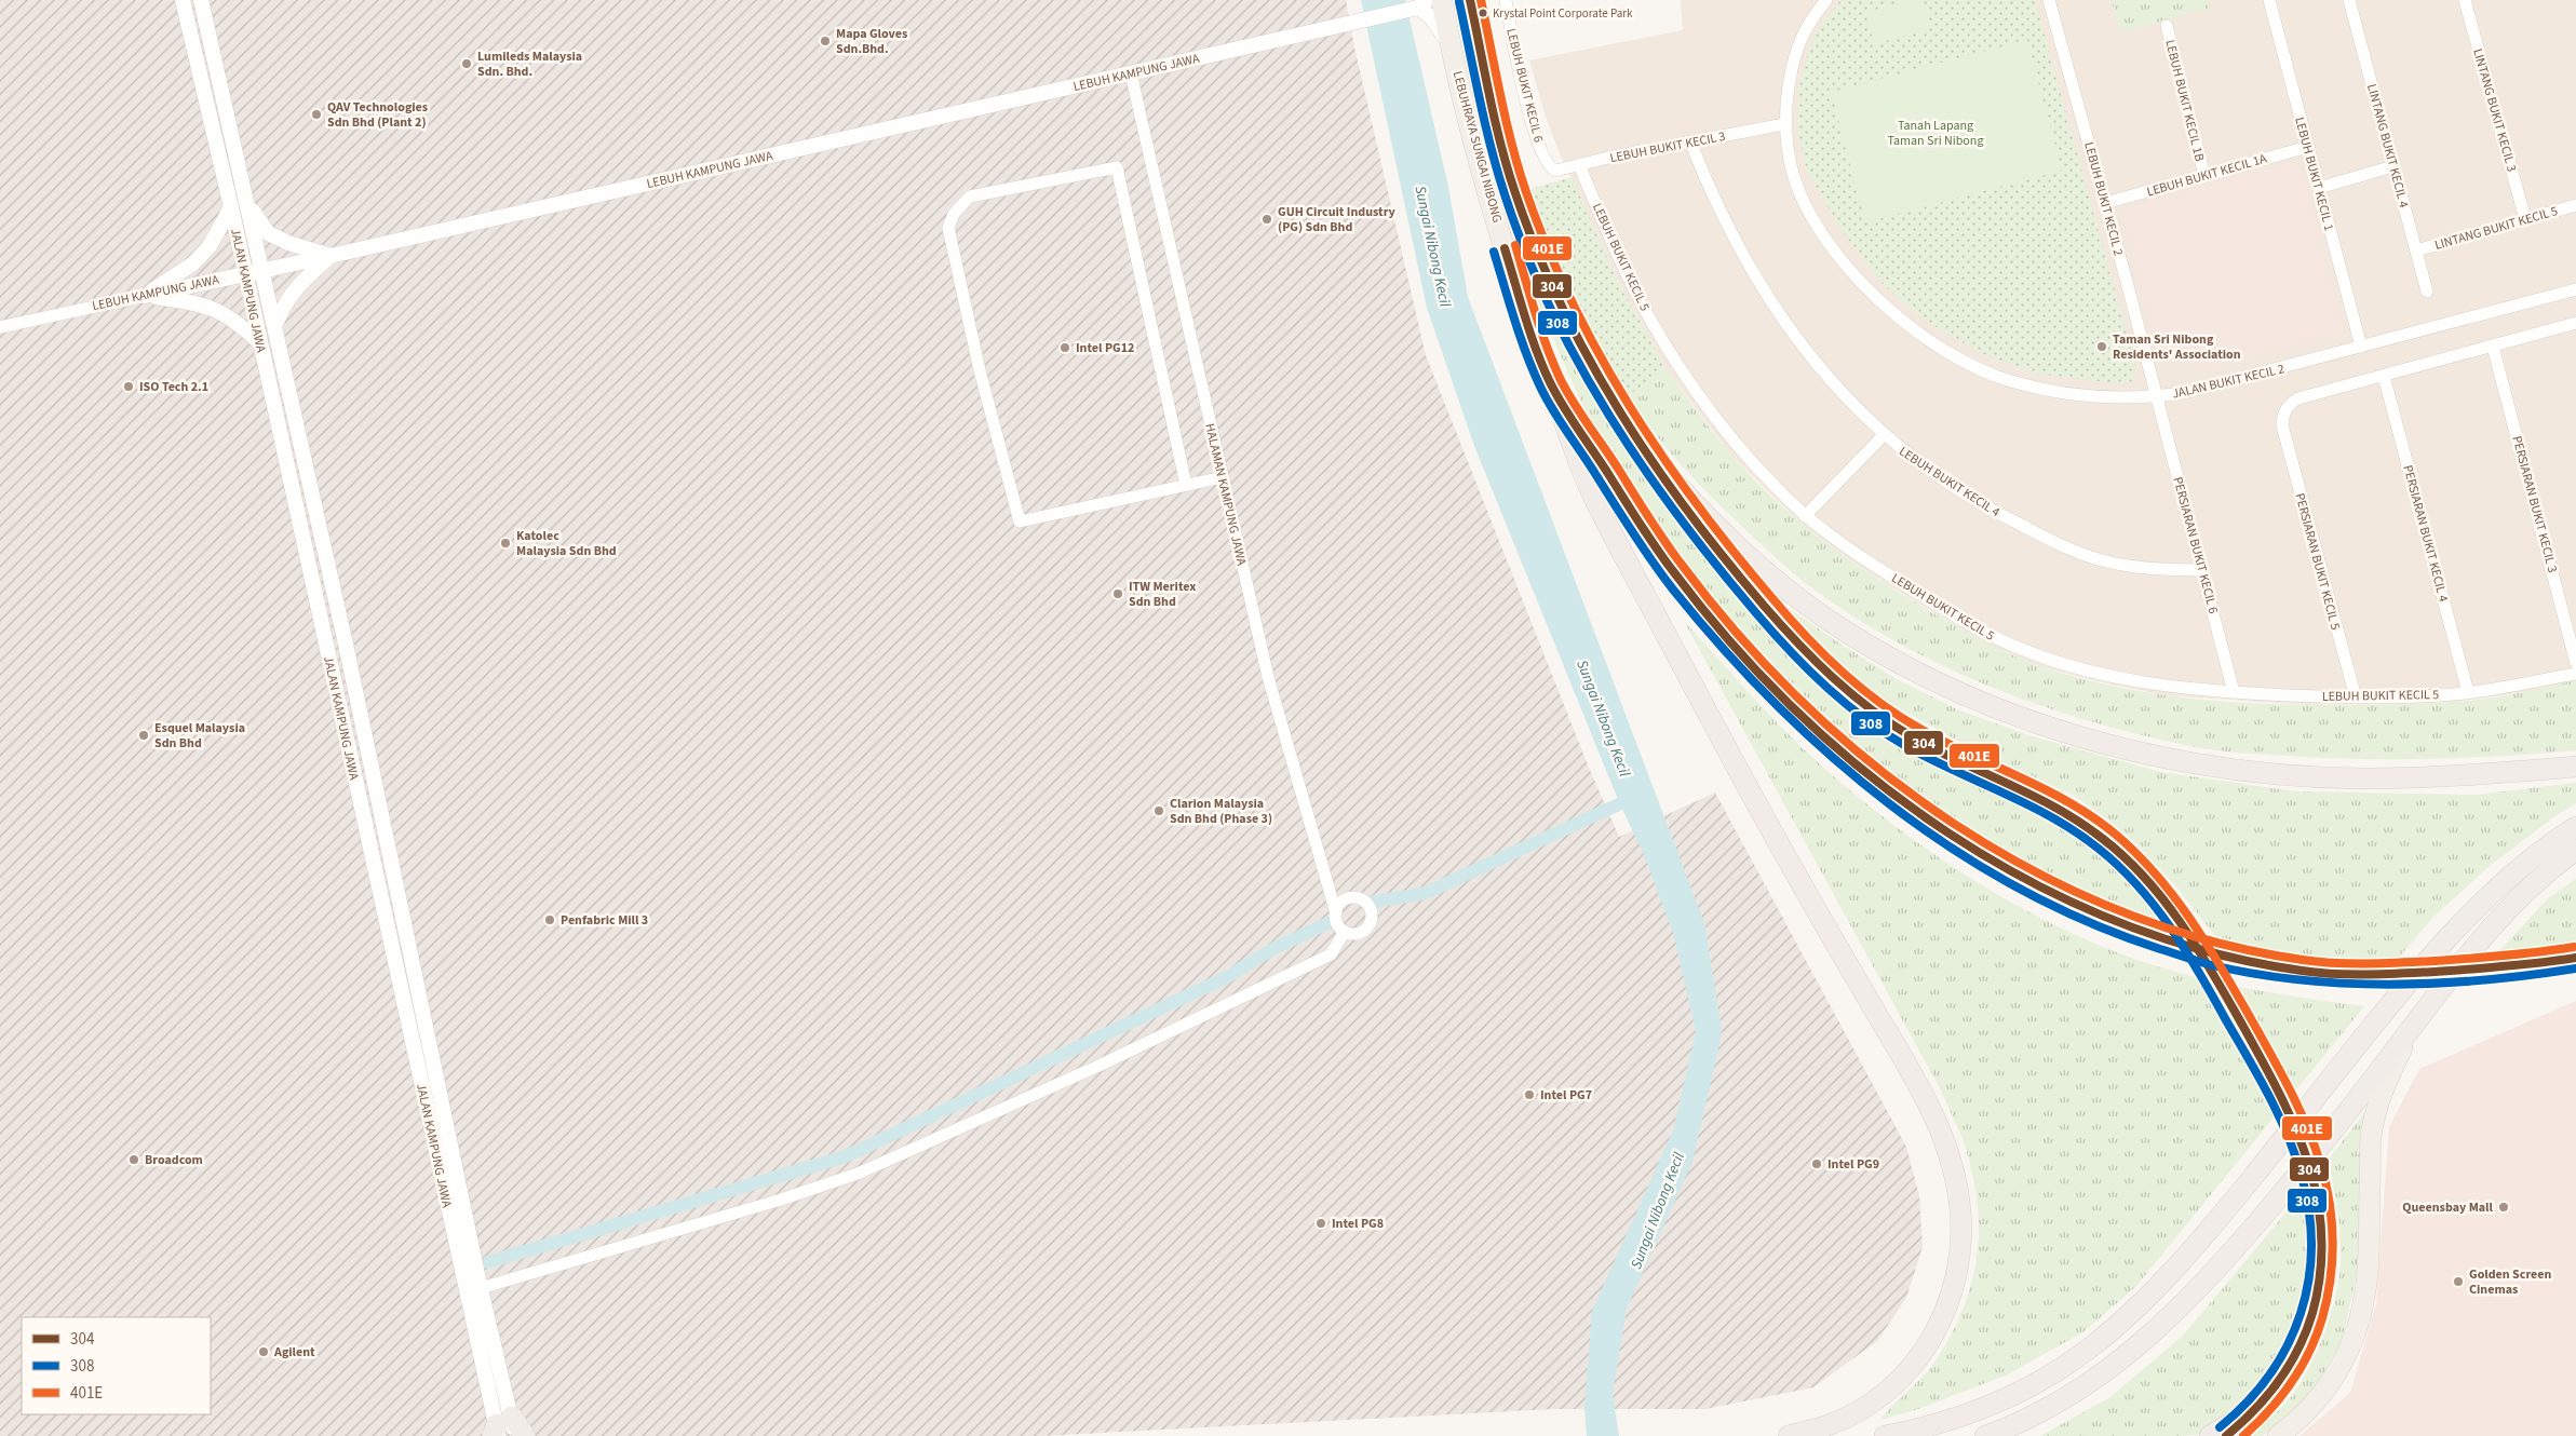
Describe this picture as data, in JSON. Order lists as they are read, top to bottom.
{
  "streets": {
    "main road": ["LEBUHRAYA SUNGAI NIBONG"],
    "street": [
      "LEBUH KAMPUNG JAWA",
      "LEBUH BUKIT KECIL 6",
      "LEBUH BUKIT KECIL 1B",
      "LINTANG BUKIT KECIL 3",
      "LINTANG BUKIT KECIL 4",
      "LEBUH BUKIT KECIL 3",
      "LEBUH BUKIT KECIL 1",
      "LEBUH BUKIT KECIL 1A",
      "LEBUH BUKIT KECIL 2",
      "LINTANG BUKIT KECIL 5",
      "LEBUH BUKIT KECIL 5",
      "JALAN KAMPUNG JAWA",
      "JALAN BUKIT KECIL 2",
      "LEBUH BUKIT KECIL 4",
      "HALAMAN KAMPUNG JAWA",
      "PERSIARAN BUKIT KECIL 3",
      "PERSIARAN BUKIT KECIL 4",
      "PERSIARAN BUKIT KECIL 6",
      "PERSIARAN BUKIT KECIL 5"
    ]
  },
  "crossings": [
    ["LEBUH KAMPUNG JAWA", "LEBUHRAYA SUNGAI NIBONG"],
    ["LEBUH KAMPUNG JAWA", "JALAN KAMPUNG JAWA"],
    ["LEBUH KAMPUNG JAWA", "HALAMAN KAMPUNG JAWA"],
    ["LEBUH BUKIT KECIL 6", "LEBUH BUKIT KECIL 3"],
    ["LEBUH BUKIT KECIL 1B", "LEBUH BUKIT KECIL 1A"],
    ["LINTANG BUKIT KECIL 3", "LINTANG BUKIT KECIL 5"],
    ["LINTANG BUKIT KECIL 4", "LINTANG BUKIT KECIL 5"],
    ["LEBUH BUKIT KECIL 3", "LEBUH BUKIT KECIL 5"],
    ["LEBUH BUKIT KECIL 3", "JALAN BUKIT KECIL 2"],
    ["LEBUH BUKIT KECIL 3", "LEBUH BUKIT KECIL 4"],
    ["LEBUH BUKIT KECIL 1", "LEBUH BUKIT KECIL 1A"],
    ["LEBUH BUKIT KECIL 1", "JALAN BUKIT KECIL 2"],
    ["LEBUH BUKIT KECIL 1A", "LEBUH BUKIT KECIL 2"],
    ["LEBUH BUKIT KECIL 2", "JALAN BUKIT KECIL 2"],
    ["LEBUH BUKIT KECIL 2", "PERSIARAN BUKIT KECIL 6"],
    ["LEBUH BUKIT KECIL 5", "PERSIARAN BUKIT KECIL 4"],
    ["LEBUH BUKIT KECIL 5", "PERSIARAN BUKIT KECIL 6"],
    ["LEBUH BUKIT KECIL 5", "PERSIARAN BUKIT KECIL 5"],
    ["JALAN BUKIT KECIL 2", "PERSIARAN BUKIT KECIL 6"],
    ["LEBUH BUKIT KECIL 4", "PERSIARAN BUKIT KECIL 6"],
    ["PERSIARAN BUKIT KECIL 4", "PERSIARAN BUKIT KECIL 5"]
  ],
  "water": ["Sungai Nibong Kecil"],
  "parks": ["Tanah Lapang Taman Sri Nibong"],
  "places": [
    "Krystal Point Corporate Park",
    "Mapa Gloves Sdn.Bhd.",
    "Lumileds Malaysia Sdn. Bhd.",
    "QAV Technologies Sdn Bhd (Plant 2)",
    "GUH Circuit Industry (PG) Sdn Bhd",
    "Taman Sri Nibong Residents' Association",
    "Intel PG12",
    "ISO Tech 2.1",
    "Katolec Malaysia Sdn Bhd",
    "ITW Meritex Sdn Bhd",
    "Esquel Malaysia Sdn Bhd",
    "Clarion Malaysia Sdn Bhd (Phase 3)",
    "Penfabric Mill 3",
    "Intel PG7",
    "Broadcom",
    "Intel PG9",
    "Queensbay Mall",
    "Intel PG8",
    "Golden Screen Cinemas",
    "Agilent"
  ],
  "lines": ["transit line 304", "transit line 401E", "transit line 308"],
  "legend": ["304", "308", "401E"]
}
